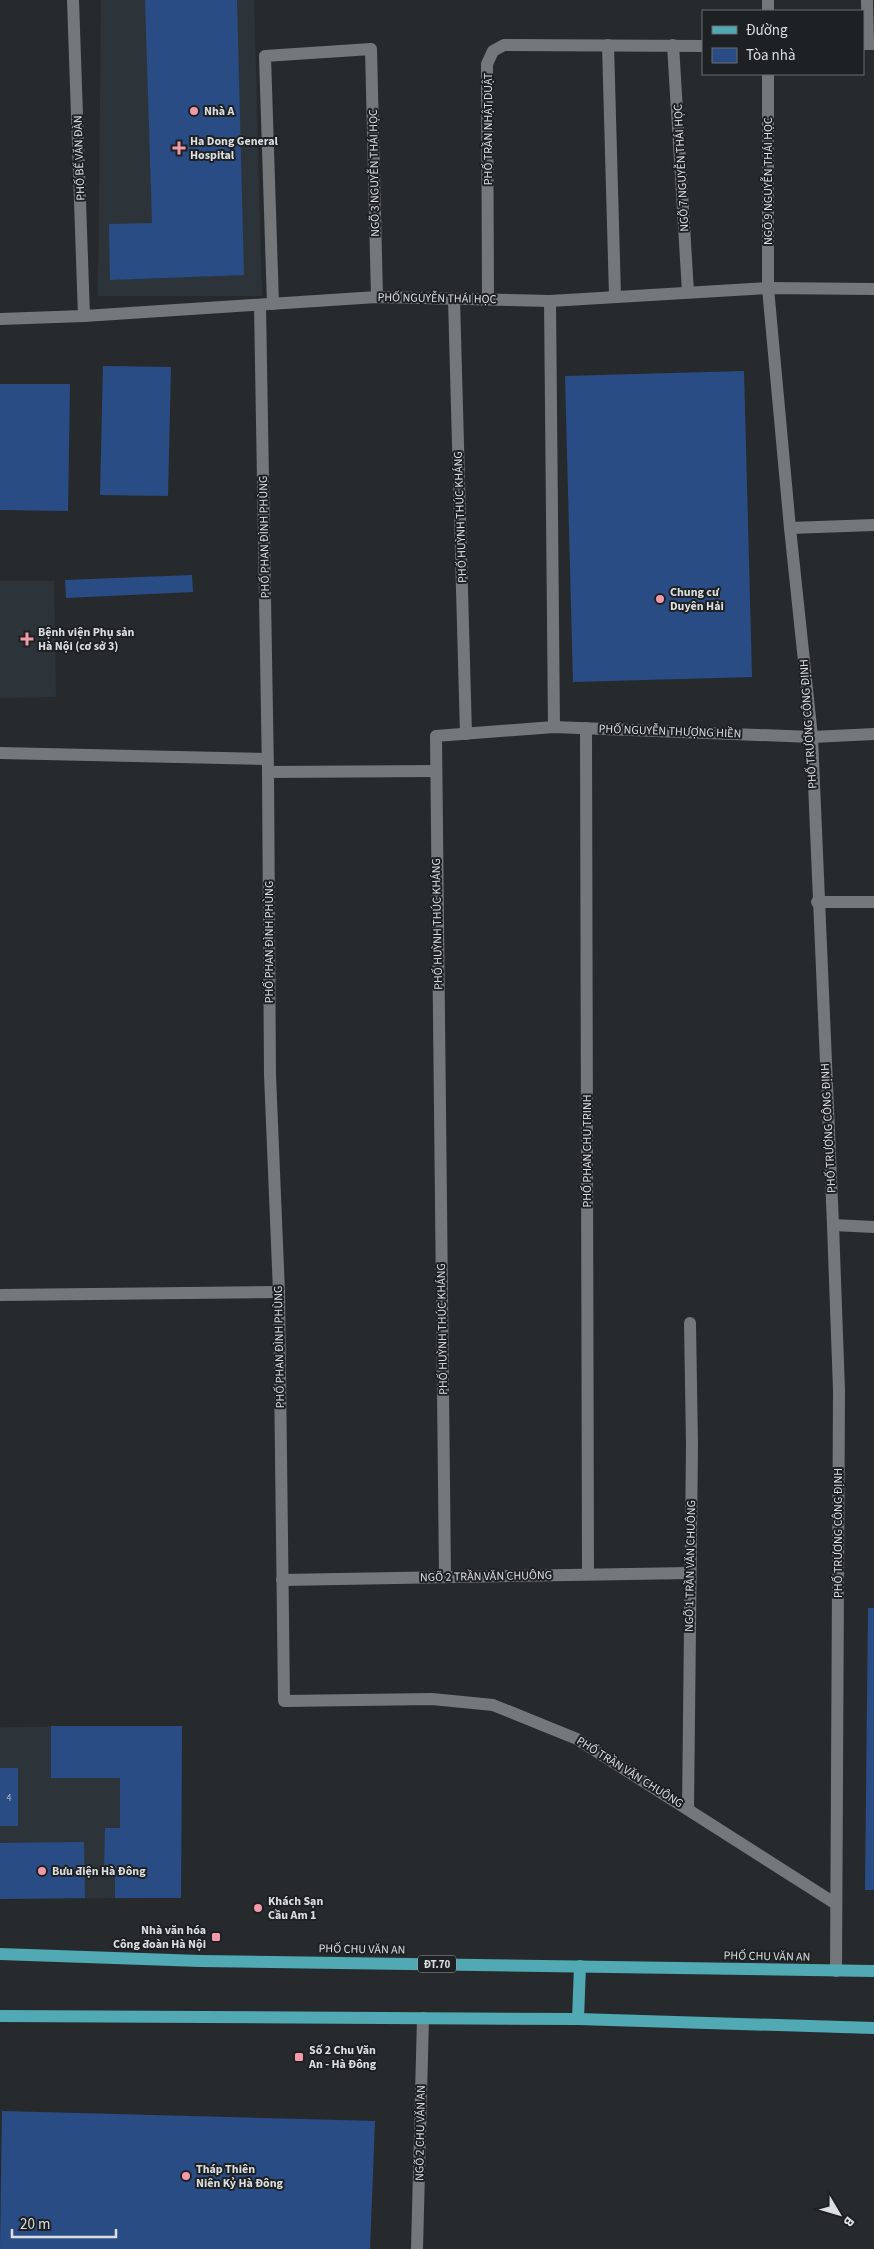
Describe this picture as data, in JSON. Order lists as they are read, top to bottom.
{
  "streets": {
    "main road": ["PHỐ CHU VĂN AN", "ĐT.70"],
    "street": [
      "PHỐ TRẦN NHẬT DUẬT",
      "PHỐ BẾ VĂN ĐÀN",
      "NGÕ 7 NGUYỄN THÁI HỌC",
      "NGÕ 3 NGUYỄN THÁI HỌC",
      "NGÕ 9 NGUYỄN THÁI HỌC",
      "PHỐ NGUYỄN THÁI HỌC",
      "PHỐ HUỲNH THÚC KHÁNG",
      "PHỐ PHAN ĐÌNH PHÙNG",
      "PHỐ TRƯƠNG CÔNG ĐỊNH",
      "PHỐ NGUYỄN THƯỢNG HIỀN",
      "PHỐ PHAN CHU TRINH",
      "NGÕ 1 TRẦN VĂN CHUÔNG",
      "NGÕ 2 TRẦN VĂN CHUÔNG",
      "PHỐ TRẦN VĂN CHUÔNG",
      "NGÕ 2 CHU VĂN AN"
    ]
  },
  "crossings": [
    ["PHỐ TRẦN NHẬT DUẬT", "NGÕ 7 NGUYỄN THÁI HỌC"],
    ["PHỐ TRẦN NHẬT DUẬT", "PHỐ NGUYỄN THÁI HỌC"],
    ["PHỐ BẾ VĂN ĐÀN", "PHỐ NGUYỄN THÁI HỌC"],
    ["NGÕ 7 NGUYỄN THÁI HỌC", "PHỐ NGUYỄN THÁI HỌC"],
    ["NGÕ 3 NGUYỄN THÁI HỌC", "PHỐ NGUYỄN THÁI HỌC"],
    ["NGÕ 9 NGUYỄN THÁI HỌC", "PHỐ NGUYỄN THÁI HỌC"],
    ["NGÕ 9 NGUYỄN THÁI HỌC", "PHỐ TRƯƠNG CÔNG ĐỊNH"],
    ["PHỐ NGUYỄN THÁI HỌC", "PHỐ HUỲNH THÚC KHÁNG"],
    ["PHỐ NGUYỄN THÁI HỌC", "PHỐ PHAN ĐÌNH PHÙNG"],
    ["PHỐ NGUYỄN THÁI HỌC", "PHỐ TRƯƠNG CÔNG ĐỊNH"],
    ["PHỐ HUỲNH THÚC KHÁNG", "PHỐ NGUYỄN THƯỢNG HIỀN"],
    ["PHỐ HUỲNH THÚC KHÁNG", "NGÕ 2 TRẦN VĂN CHUÔNG"],
    ["PHỐ PHAN ĐÌNH PHÙNG", "NGÕ 2 TRẦN VĂN CHUÔNG"],
    ["PHỐ PHAN ĐÌNH PHÙNG", "PHỐ TRẦN VĂN CHUÔNG"],
    ["PHỐ TRƯƠNG CÔNG ĐỊNH", "PHỐ NGUYỄN THƯỢNG HIỀN"],
    ["PHỐ TRƯƠNG CÔNG ĐỊNH", "PHỐ TRẦN VĂN CHUÔNG"],
    ["PHỐ TRƯƠNG CÔNG ĐỊNH", "PHỐ CHU VĂN AN"],
    ["PHỐ NGUYỄN THƯỢNG HIỀN", "PHỐ PHAN CHU TRINH"],
    ["PHỐ PHAN CHU TRINH", "NGÕ 2 TRẦN VĂN CHUÔNG"],
    ["NGÕ 1 TRẦN VĂN CHUÔNG", "NGÕ 2 TRẦN VĂN CHUÔNG"],
    ["NGÕ 1 TRẦN VĂN CHUÔNG", "PHỐ TRẦN VĂN CHUÔNG"],
    ["NGÕ 2 TRẦN VĂN CHUÔNG", "PHỐ TRẦN VĂN CHUÔNG"]
  ],
  "places": {
    "other": [
      "Nhà A",
      "Chung cư Duyên Hải",
      "Bưu điện Hà Đông",
      "Khách Sạn Cầu Am 1",
      "Tháp Thiên Niên Kỷ Hà Đông"
    ],
    "health": ["Ha Dong General Hospital", "Bệnh viện Phụ sản Hà Nội (cơ sở 3)"],
    "transit": ["Nhà văn hóa Công đoàn Hà Nội", "Số 2 Chu Văn An - Hà Đông"]
  },
  "house_numbers": ["4"],
  "legend": ["Đường", "Tòa nhà"],
  "scale_bar": "20 m",
  "north": "bottom right"
}
